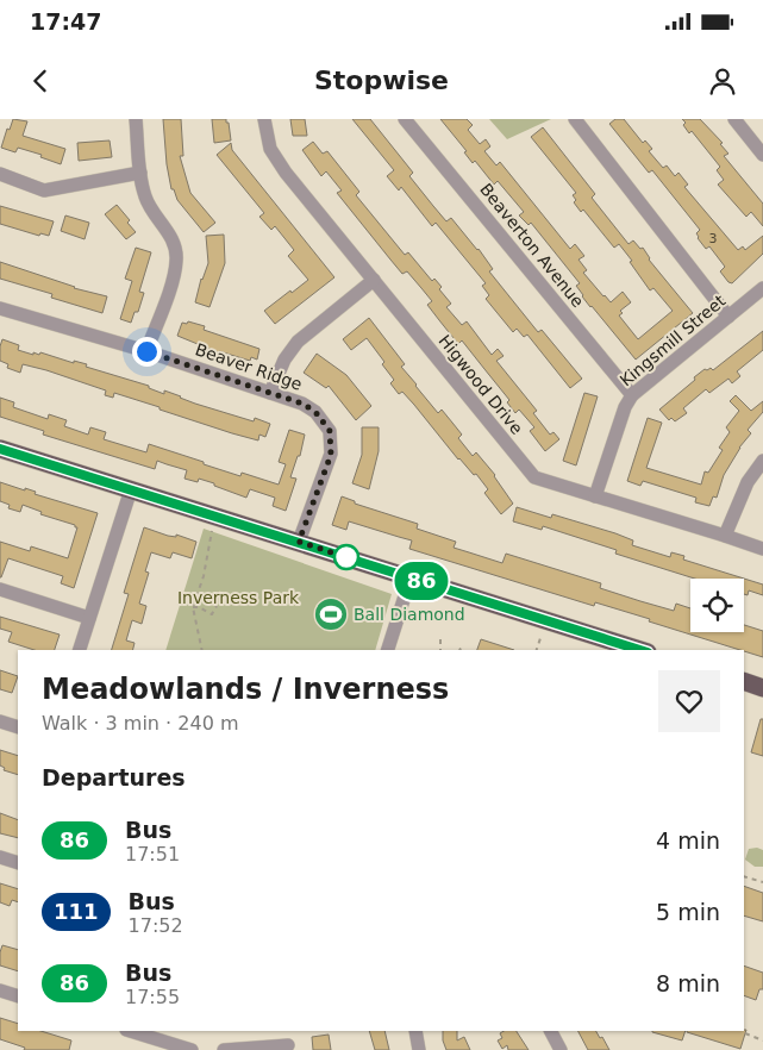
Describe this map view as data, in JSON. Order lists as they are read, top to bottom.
{
  "streets": {
    "street": [
      "Beaverton Avenue",
      "Kingsmill Street",
      "Beaver Ridge",
      "Higwood Drive"
    ]
  },
  "crossings": [
    ["Beaverton Avenue", "Kingsmill Street"],
    ["Kingsmill Street", "Higwood Drive"]
  ],
  "parks": ["Inverness Park"],
  "places": {
    "sports": ["Ball Diamond"]
  },
  "lines": ["bus line 86"],
  "house_numbers": ["3"],
  "page": {
    "status": "17:47",
    "header": "Stopwise",
    "on_map": "86",
    "heading": [
      ["Meadowlands / Inverness", "Walk · 3 min · 240 m"],
      "Departures"
    ],
    "list": [
      {
        "mark": "86",
        "name": "Bus",
        "note": "17:51",
        "value": "4 min"
      },
      {
        "mark": "111",
        "name": "Bus",
        "note": "17:52",
        "value": "5 min"
      },
      {
        "mark": "86",
        "name": "Bus",
        "note": "17:55",
        "value": "8 min"
      }
    ]
  }
}
